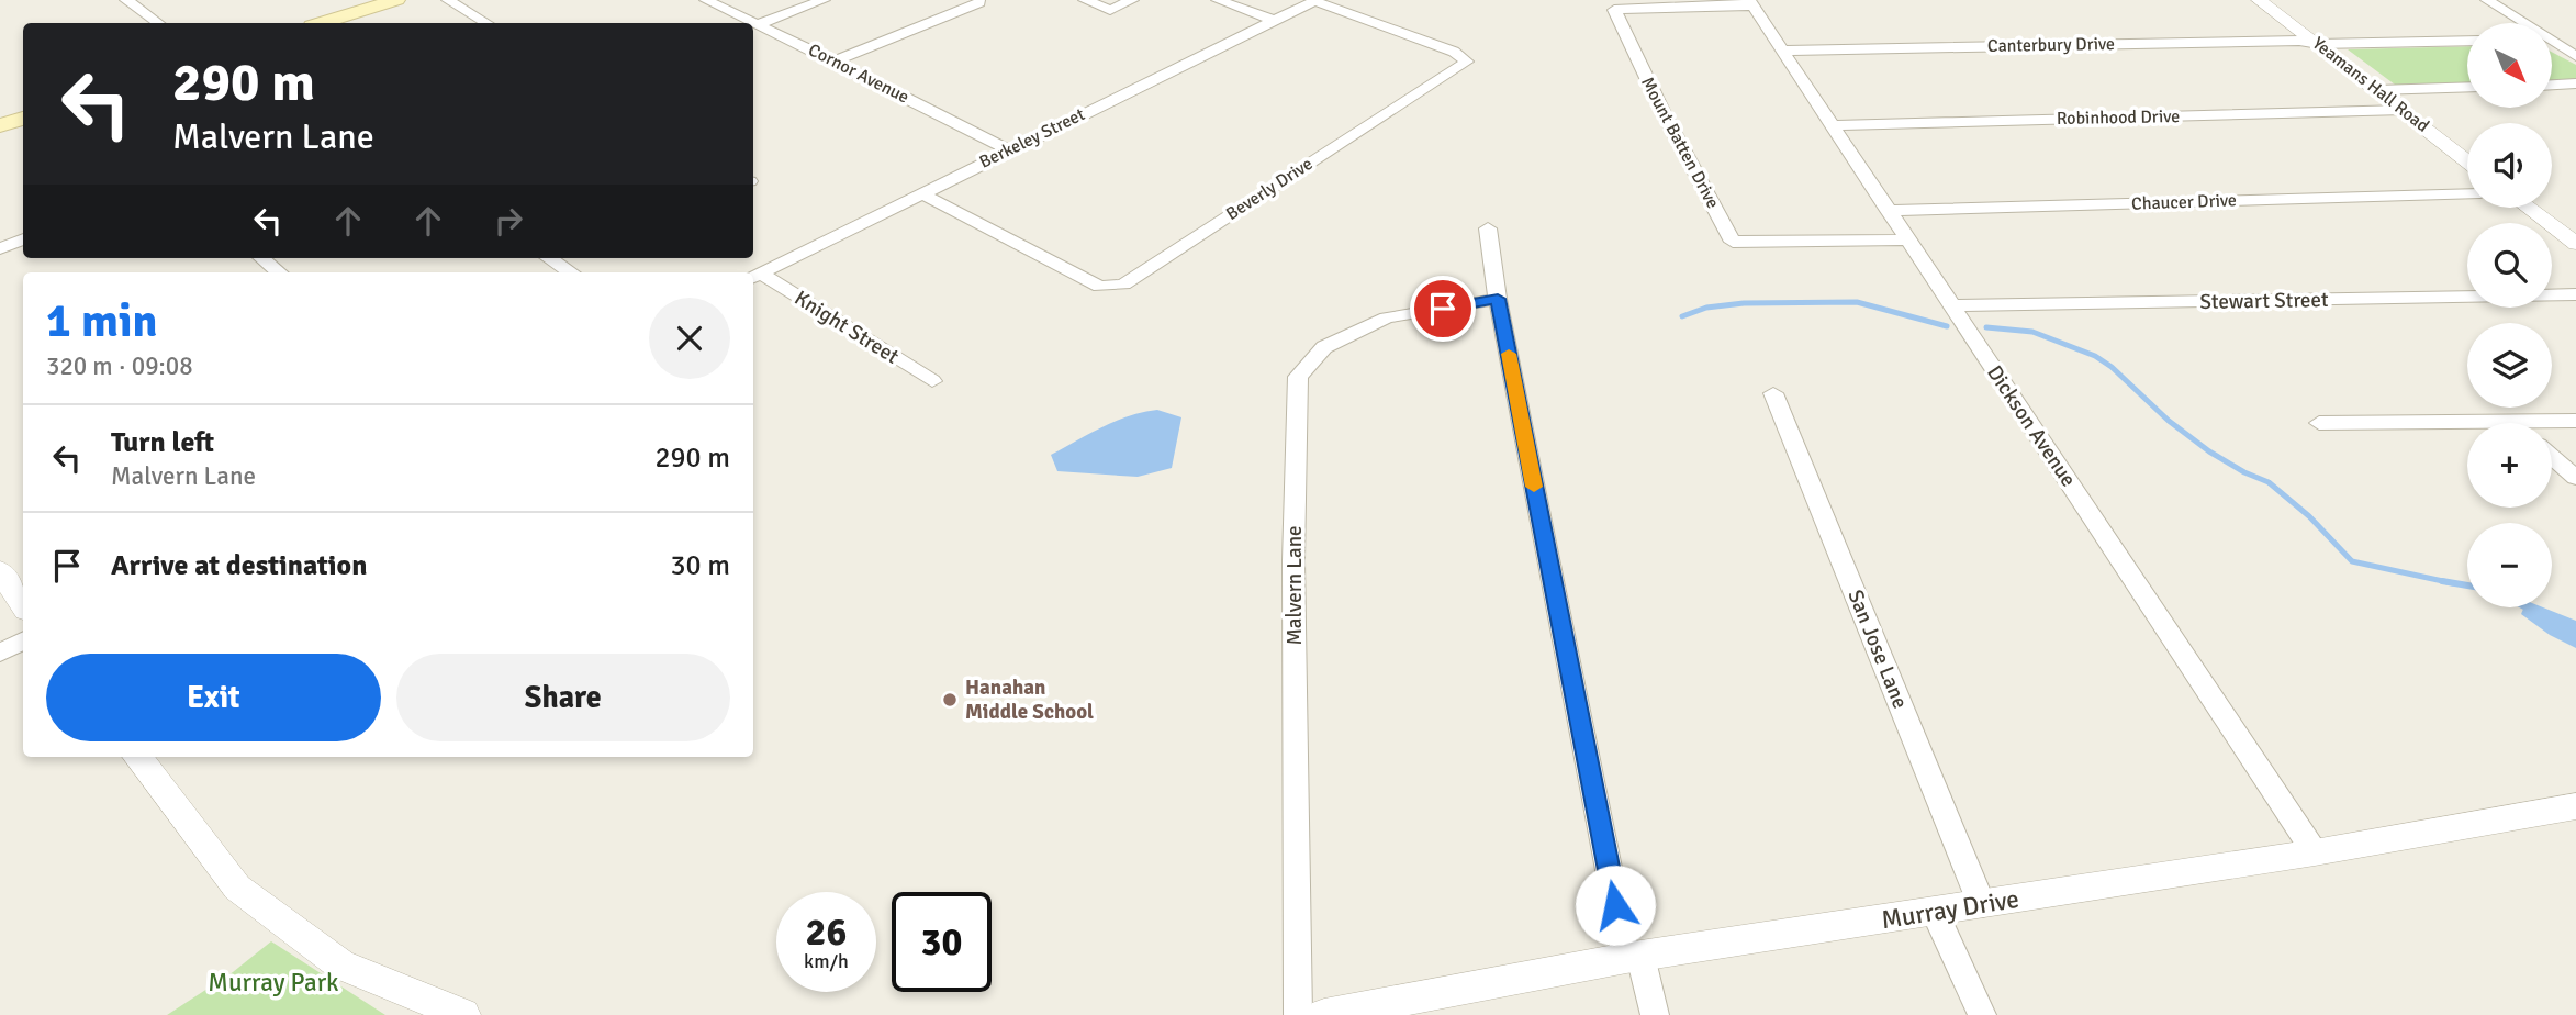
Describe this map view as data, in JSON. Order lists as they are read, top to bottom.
{
  "streets": {
    "street": [
      "Canterbury Drive",
      "Cornor Avenue",
      "Yeamans Hall Road",
      "Robinhood Drive",
      "Berkeley Street",
      "Mount Batten Drive",
      "Beverly Drive",
      "Chaucer Drive",
      "Stewart Street",
      "Knight Street",
      "Dickson Avenue",
      "Malvern Lane",
      "San Jose Lane",
      "Murray Drive"
    ]
  },
  "crossings": [
    ["Canterbury Drive", "Yeamans Hall Road"],
    ["Canterbury Drive", "Dickson Avenue"],
    ["Cornor Avenue", "Berkeley Street"],
    ["Yeamans Hall Road", "Robinhood Drive"],
    ["Robinhood Drive", "Dickson Avenue"],
    ["Berkeley Street", "Beverly Drive"],
    ["Berkeley Street", "Knight Street"],
    ["Mount Batten Drive", "Dickson Avenue"],
    ["Chaucer Drive", "Dickson Avenue"],
    ["Stewart Street", "Dickson Avenue"],
    ["Dickson Avenue", "Murray Drive"],
    ["San Jose Lane", "Murray Drive"]
  ],
  "parks": ["Murray Park"],
  "places": ["Hanahan Middle School"],
  "north": "bottom right",
  "page": {
    "map_buttons": ["+", "−"],
    "turn": ["290 m", "Malvern Lane"],
    "heading": ["1 min", "320 m · 09:08"],
    "list": [
      {
        "name": "Turn left",
        "note": "Malvern Lane",
        "value": "290 m"
      },
      {
        "name": "Arrive at destination",
        "value": "30 m"
      }
    ],
    "buttons": ["Exit", "Share"],
    "speed": "26 km/h",
    "limit": "30"
  }
}
